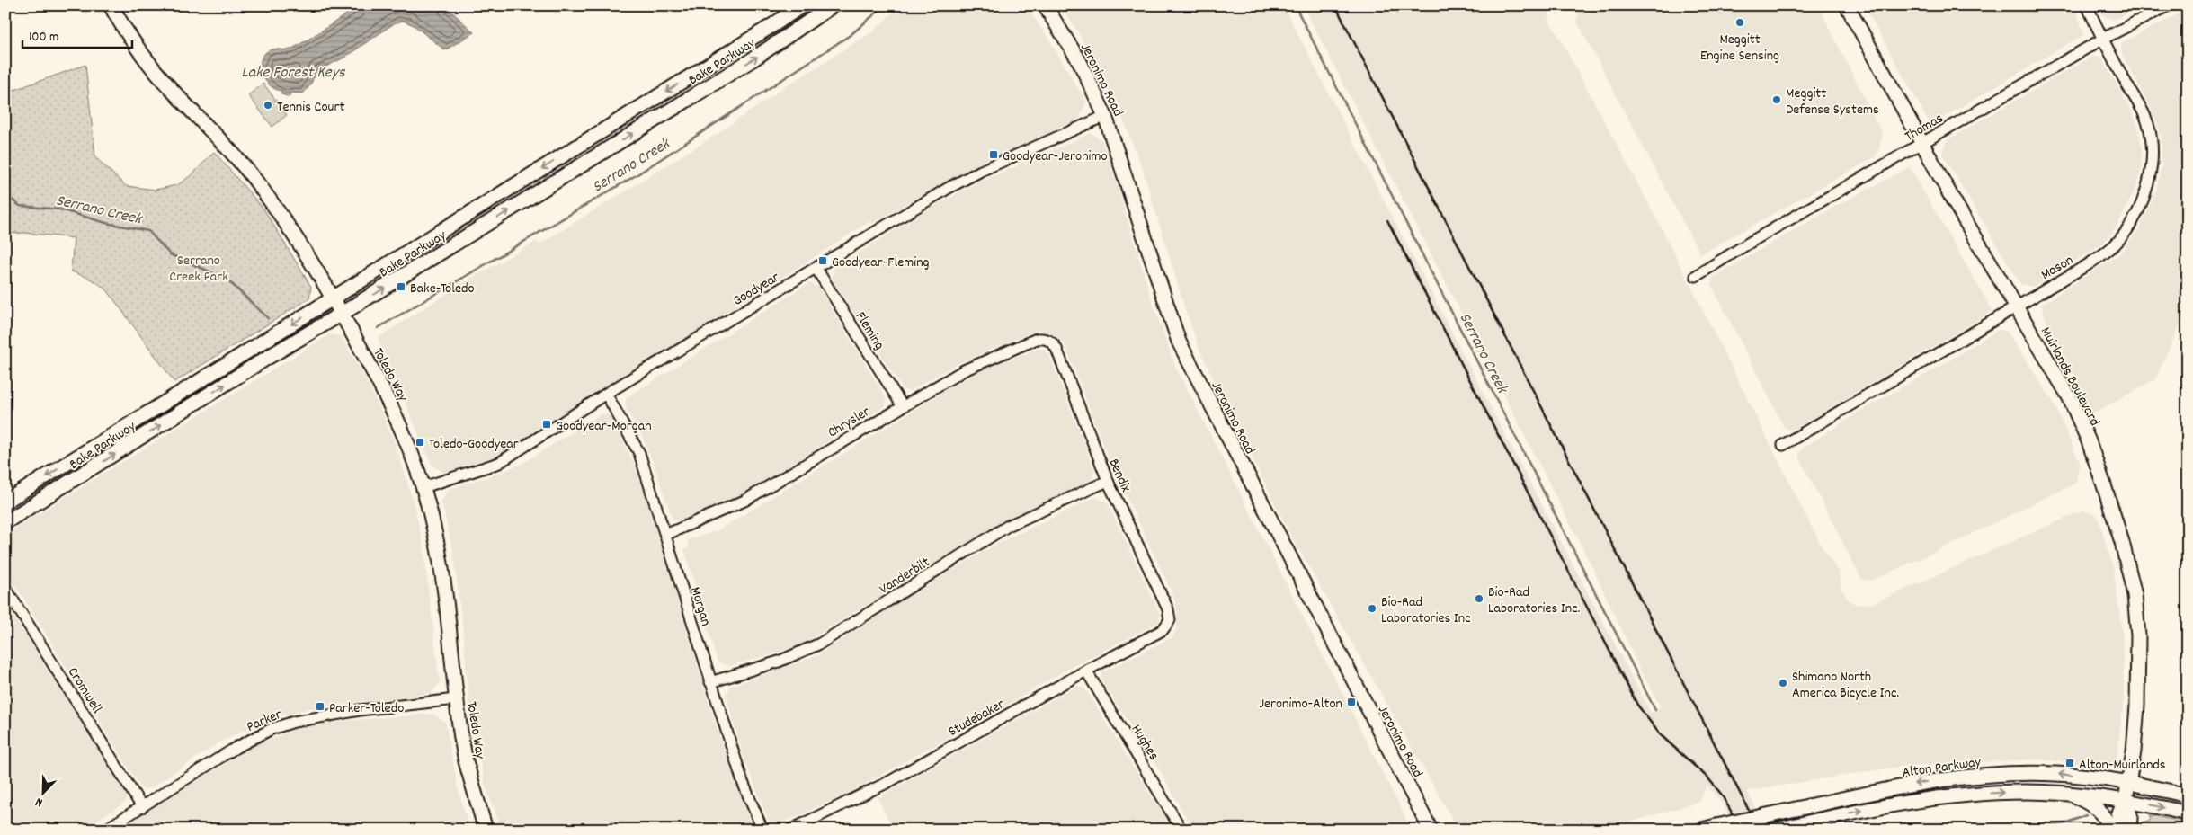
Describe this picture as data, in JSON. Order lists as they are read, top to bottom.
{
  "streets": {
    "main road": [
      "Bake Parkway",
      "Jeronimo Road",
      "Toledo Way",
      "Muirlands Boulevard",
      "Alton Parkway"
    ],
    "street": [
      "Thomas",
      "Mason",
      "Goodyear",
      "Fleming",
      "Chrysler",
      "Bendix",
      "Vanderbilt",
      "Morgan",
      "Cromwell",
      "Studebaker",
      "Parker",
      "Hughes"
    ]
  },
  "crossings": [
    ["Bake Parkway", "Toledo Way"],
    ["Jeronimo Road", "Goodyear"],
    ["Thomas", "Mason"],
    ["Thomas", "Muirlands Boulevard"],
    ["Mason", "Muirlands Boulevard"],
    ["Goodyear", "Fleming"],
    ["Goodyear", "Toledo Way"],
    ["Goodyear", "Morgan"],
    ["Fleming", "Chrysler"],
    ["Toledo Way", "Parker"],
    ["Muirlands Boulevard", "Alton Parkway"],
    ["Chrysler", "Bendix"],
    ["Chrysler", "Morgan"],
    ["Bendix", "Vanderbilt"],
    ["Bendix", "Studebaker"],
    ["Vanderbilt", "Morgan"],
    ["Cromwell", "Parker"],
    ["Studebaker", "Hughes"]
  ],
  "water": ["Lake Forest Keys", "Serrano Creek"],
  "parks": ["Serrano Creek Park"],
  "places": {
    "other": [
      "Meggitt Engine Sensing",
      "Meggitt Defense Systems",
      "Tennis Court",
      "Bio-Rad Laboratories Inc.",
      "Bio-Rad Laboratories Inc",
      "Shimano North America Bicycle Inc."
    ],
    "transit": [
      "Goodyear-Jeronimo",
      "Goodyear-Fleming",
      "Bake-Toledo",
      "Goodyear-Morgan",
      "Toledo-Goodyear",
      "Jeronimo-Alton",
      "Parker-Toledo",
      "Alton-Muirlands"
    ]
  },
  "scale_bar": "100 m",
  "north": "bottom left"
}
